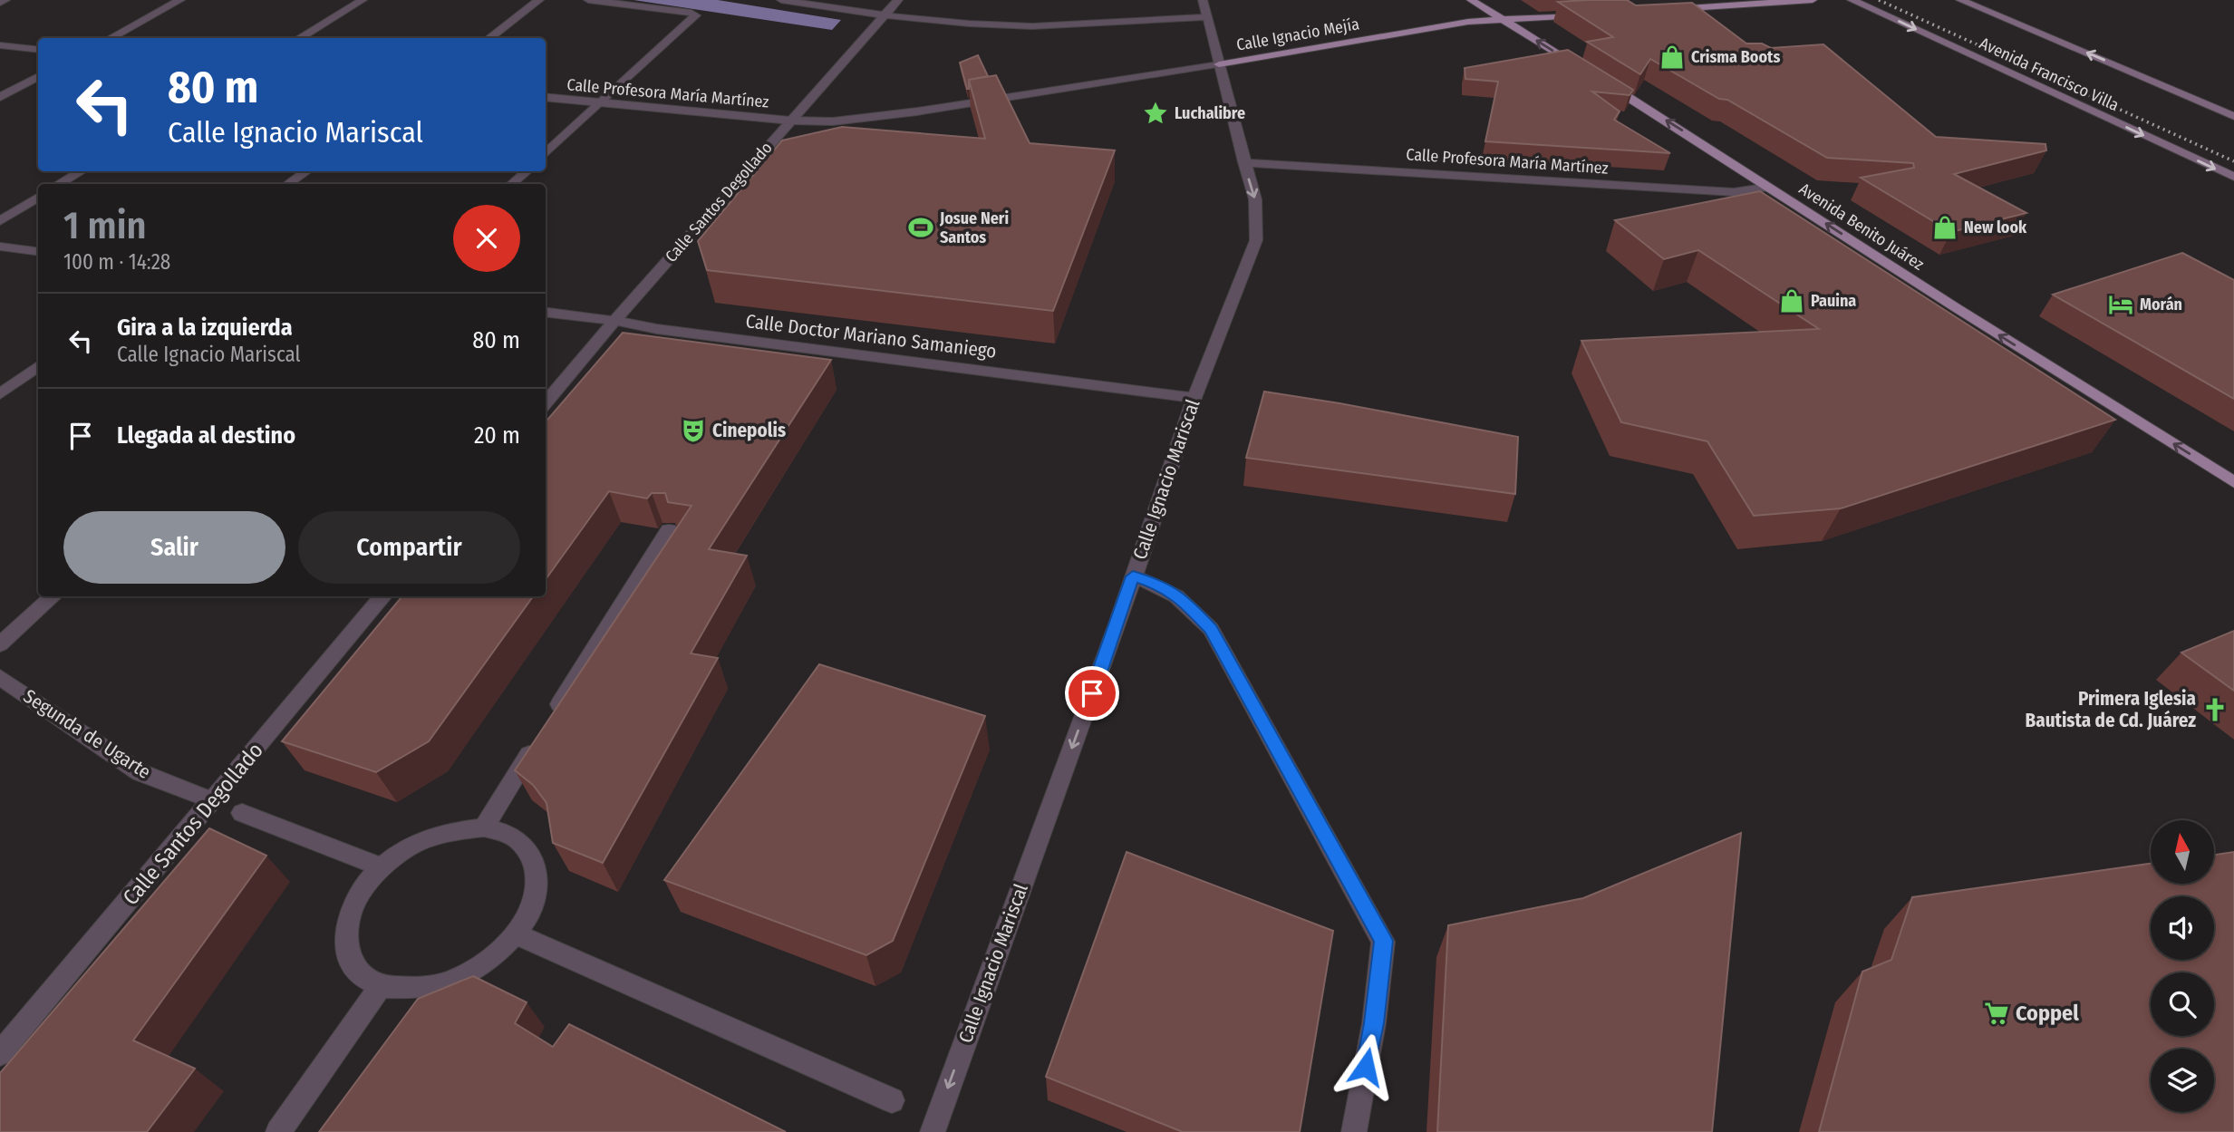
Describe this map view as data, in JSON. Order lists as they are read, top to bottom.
{
  "streets": {
    "main road": ["Calle Ignacio Mejía", "Avenida Francisco Villa", "Avenida Benito Juárez"],
    "street": [
      "Calle Profesora María Martínez",
      "Calle Santos Degollado",
      "Calle Doctor Mariano Samaniego",
      "Calle Ignacio Mariscal",
      "Segunda de Ugarte"
    ]
  },
  "crossings": [
    ["Calle Ignacio Mejía", "Calle Profesora María Martínez"],
    ["Calle Ignacio Mejía", "Calle Santos Degollado"],
    ["Calle Ignacio Mejía", "Calle Ignacio Mariscal"],
    ["Calle Profesora María Martínez", "Calle Santos Degollado"],
    ["Calle Profesora María Martínez", "Avenida Benito Juárez"],
    ["Calle Profesora María Martínez", "Calle Ignacio Mariscal"],
    ["Calle Santos Degollado", "Calle Doctor Mariano Samaniego"],
    ["Calle Santos Degollado", "Segunda de Ugarte"],
    ["Calle Doctor Mariano Samaniego", "Calle Ignacio Mariscal"]
  ],
  "one_way": ["Avenida Benito Juárez", "Calle Ignacio Mariscal"],
  "places": {
    "shop": ["Crisma Boots", "New look", "Pauina"],
    "place": ["Luchalibre"],
    "sports": ["Josue Neri Santos"],
    "hotel": ["Morán"],
    "theatre": ["Cinepolis"],
    "church": ["Primera Iglesia Bautista de Cd. Juárez"],
    "supermarket": ["Coppel"]
  },
  "north": "top",
  "page": {
    "turn": ["80 m", "Calle Ignacio Mariscal"],
    "heading": ["1 min", "100 m · 14:28"],
    "list": [
      {
        "name": "Gira a la izquierda",
        "note": "Calle Ignacio Mariscal",
        "value": "80 m"
      },
      {
        "name": "Llegada al destino",
        "value": "20 m"
      }
    ],
    "buttons": ["Salir", "Compartir"]
  }
}
